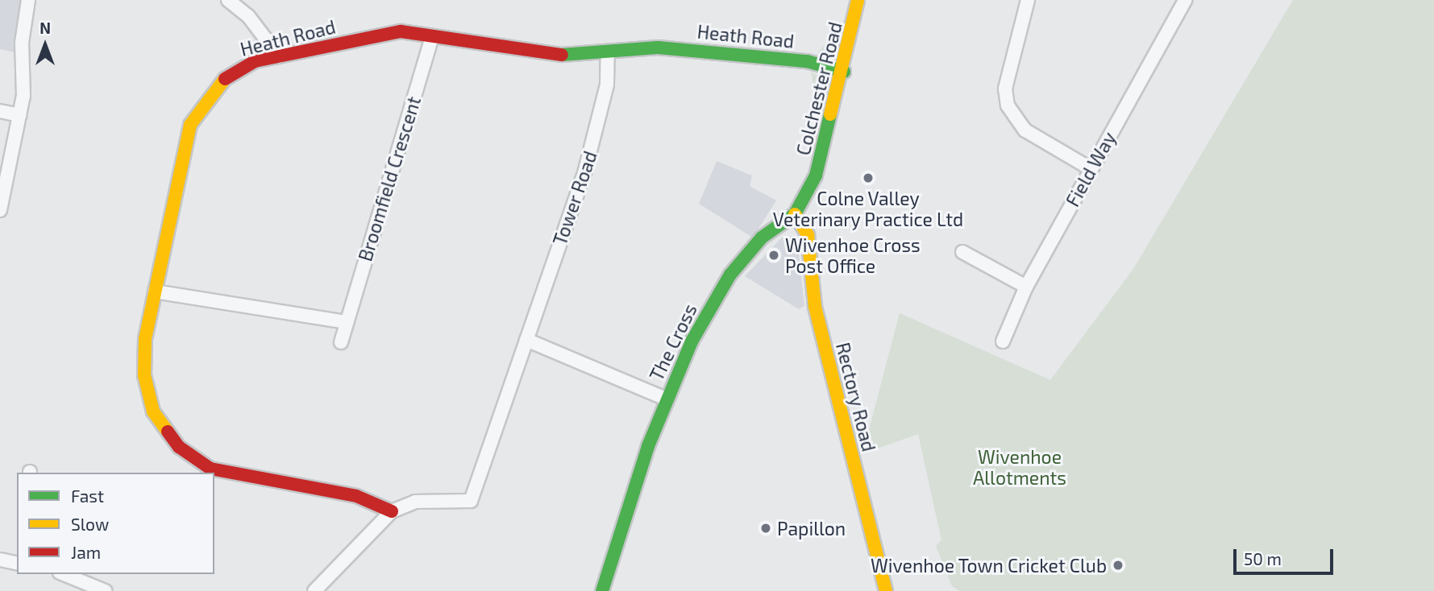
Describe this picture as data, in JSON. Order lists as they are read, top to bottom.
{
  "streets": {
    "street": [
      "Heath Road",
      "Colchester Road",
      "Field Way",
      "Broomfield Crescent",
      "Tower Road",
      "The Cross",
      "Rectory Road"
    ]
  },
  "crossings": [
    ["Heath Road", "Colchester Road"],
    ["Heath Road", "Broomfield Crescent"],
    ["Heath Road", "Tower Road"],
    ["Colchester Road", "The Cross"],
    ["Colchester Road", "Rectory Road"],
    ["The Cross", "Rectory Road"]
  ],
  "parks": ["Wivenhoe Allotments"],
  "places": [
    "Colne Valley Veterinary Practice Ltd",
    "Wivenhoe Cross Post Office",
    "Papillon",
    "Wivenhoe Town Cricket Club"
  ],
  "legend": ["Fast", "Slow", "Jam"],
  "scale_bar": "50 m",
  "north": "top"
}
